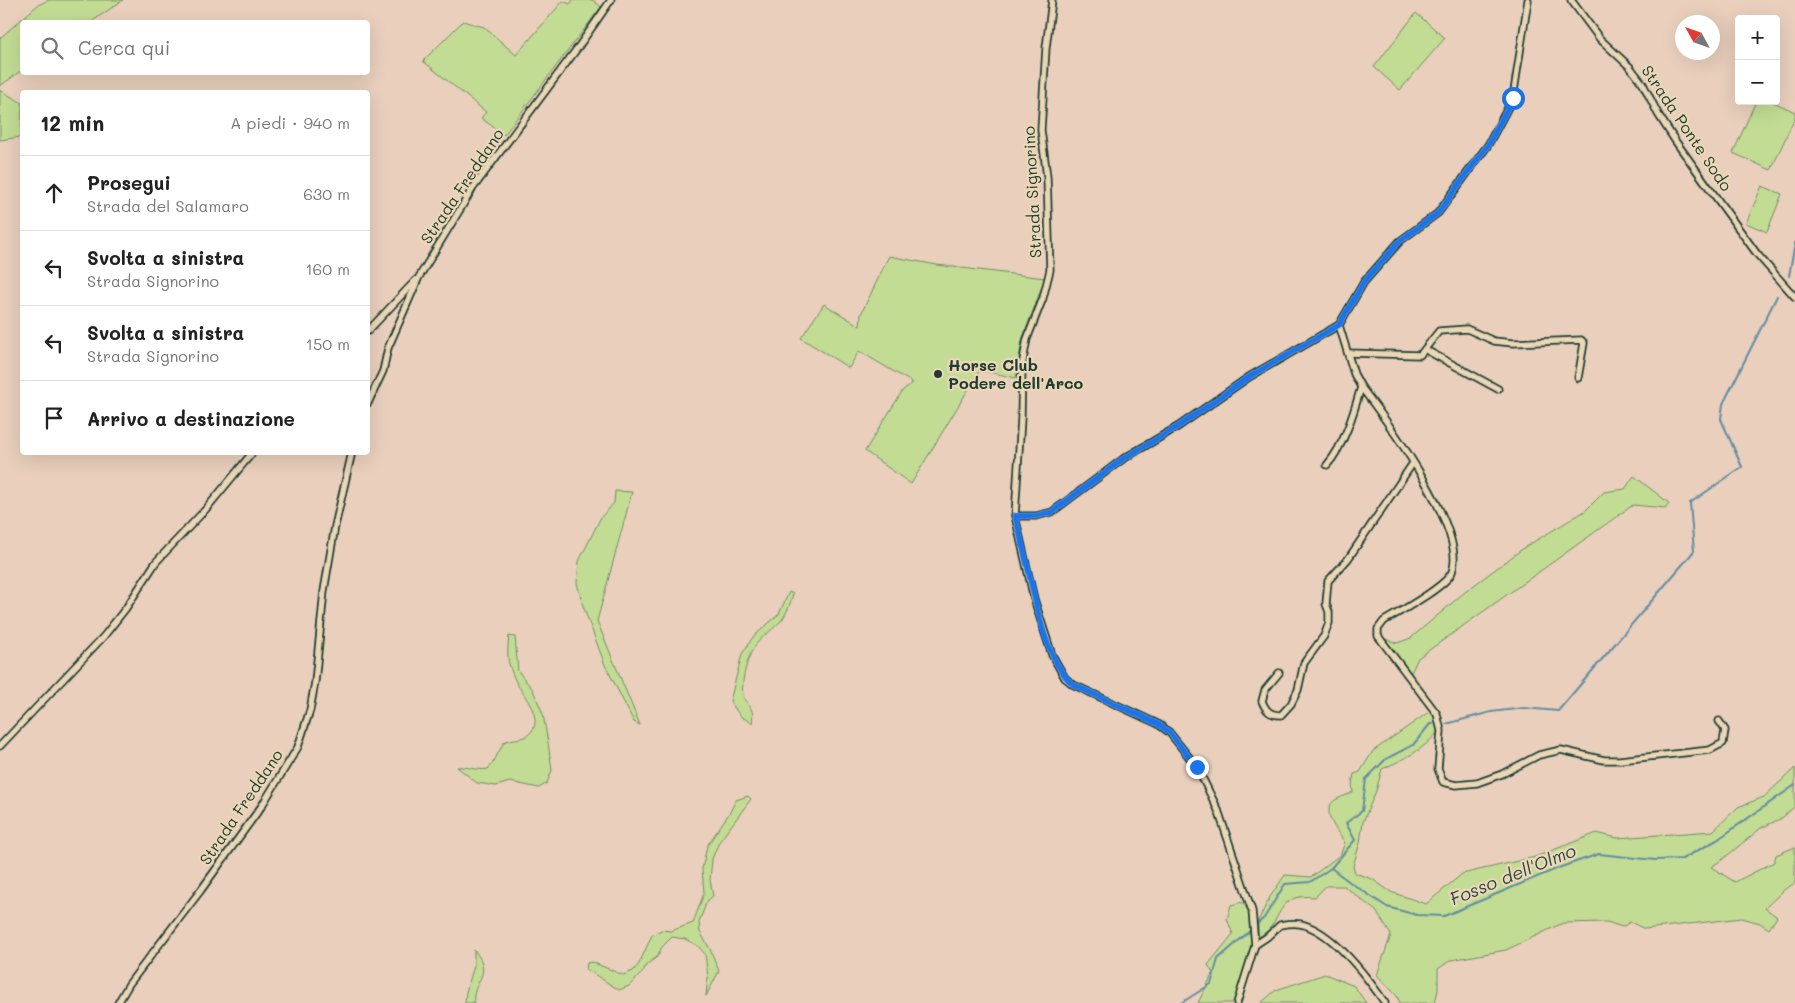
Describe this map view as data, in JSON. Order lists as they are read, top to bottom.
{
  "streets": {
    "street": ["Strada Ponte Sodo", "Strada Freddano", "Strada Signorino"]
  },
  "water": ["Fosso dell'Olmo"],
  "places": ["Horse Club Podere dell'Arco"],
  "north": "top left",
  "page": {
    "map_buttons": ["+", "−"],
    "search": "Cerca qui",
    "heading": ["12 min", "A piedi · 940 m"],
    "list": [
      ["Prosegui", "Strada del Salamaro", "630 m"],
      ["Svolta a sinistra", "Strada Signorino", "160 m"],
      ["Svolta a sinistra", "Strada Signorino", "150 m"],
      "Arrivo a destinazione"
    ]
  }
}
